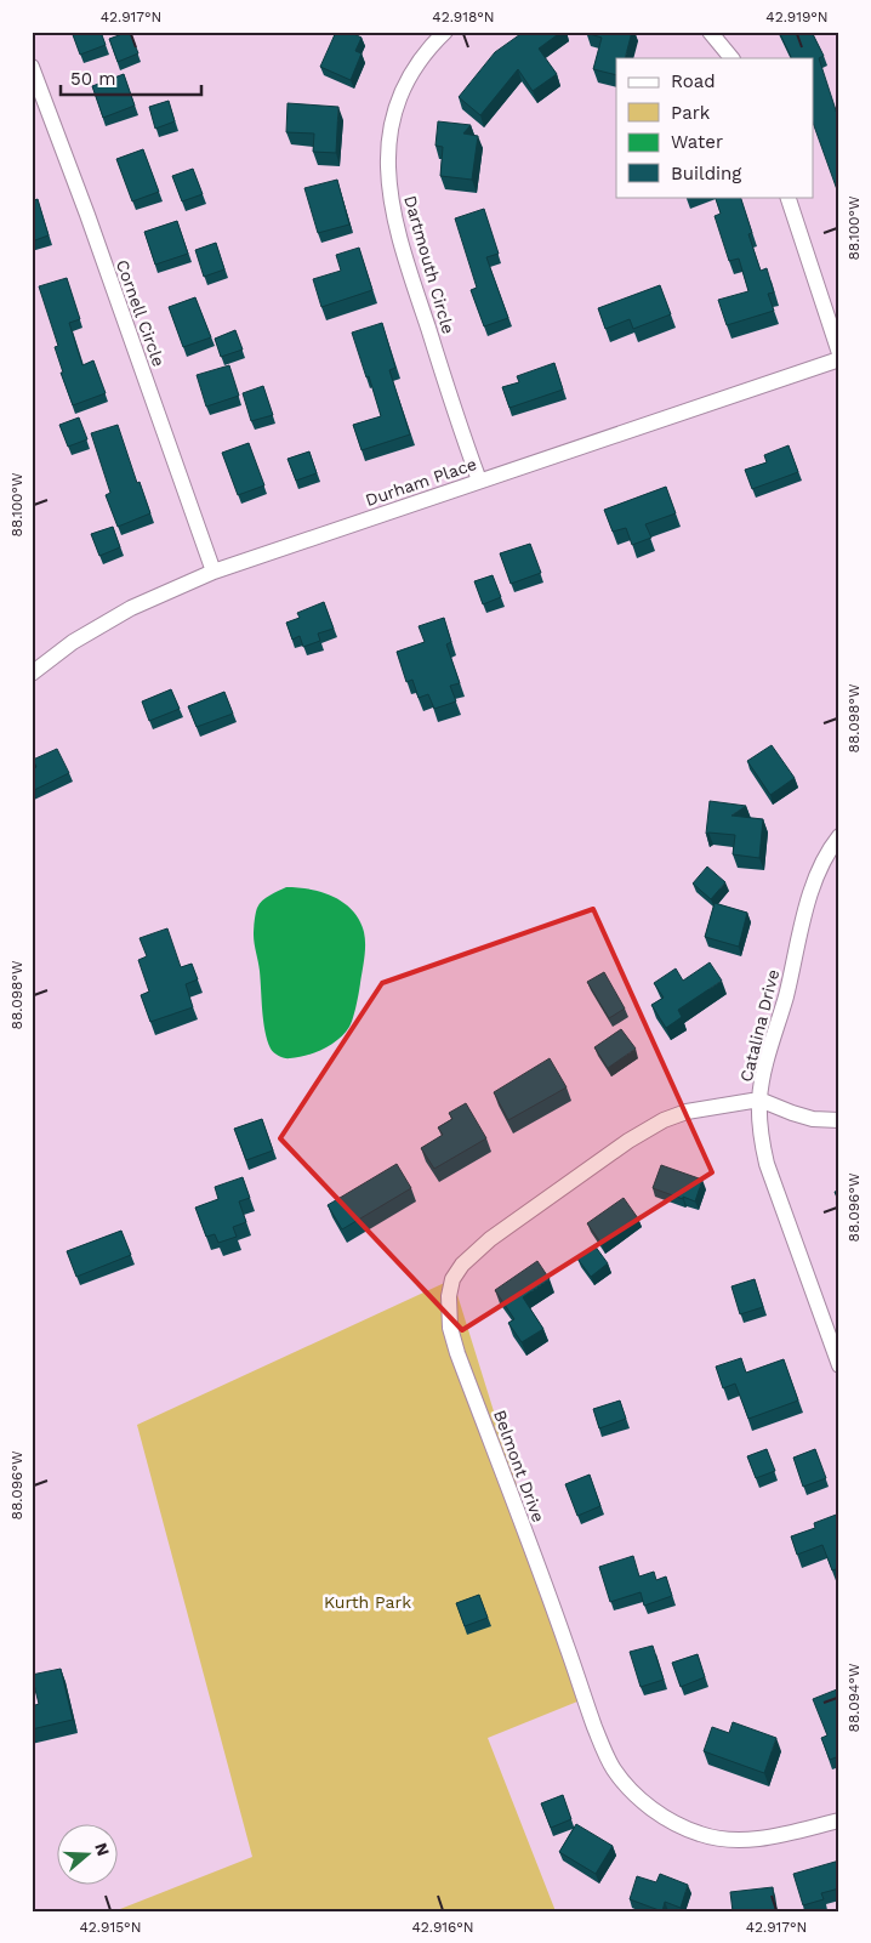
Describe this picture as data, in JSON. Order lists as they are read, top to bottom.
{
  "streets": {
    "street": [
      "Dartmouth Circle",
      "Cornell Circle",
      "Durham Place",
      "Catalina Drive",
      "Belmont Drive"
    ]
  },
  "crossings": [
    ["Dartmouth Circle", "Durham Place"],
    ["Cornell Circle", "Durham Place"],
    ["Catalina Drive", "Belmont Drive"]
  ],
  "parks": ["Kurth Park"],
  "legend": [
    "Road",
    "Park",
    "Water",
    "Building"
  ],
  "scale_bar": "50 m",
  "north": "right",
  "coordinates": [
    "42.917°N",
    "42.918°N",
    "42.919°N",
    "88.100°W",
    "88.098°W",
    "88.096°W",
    "88.094°W",
    "42.915°N",
    "42.916°N"
  ]
}
